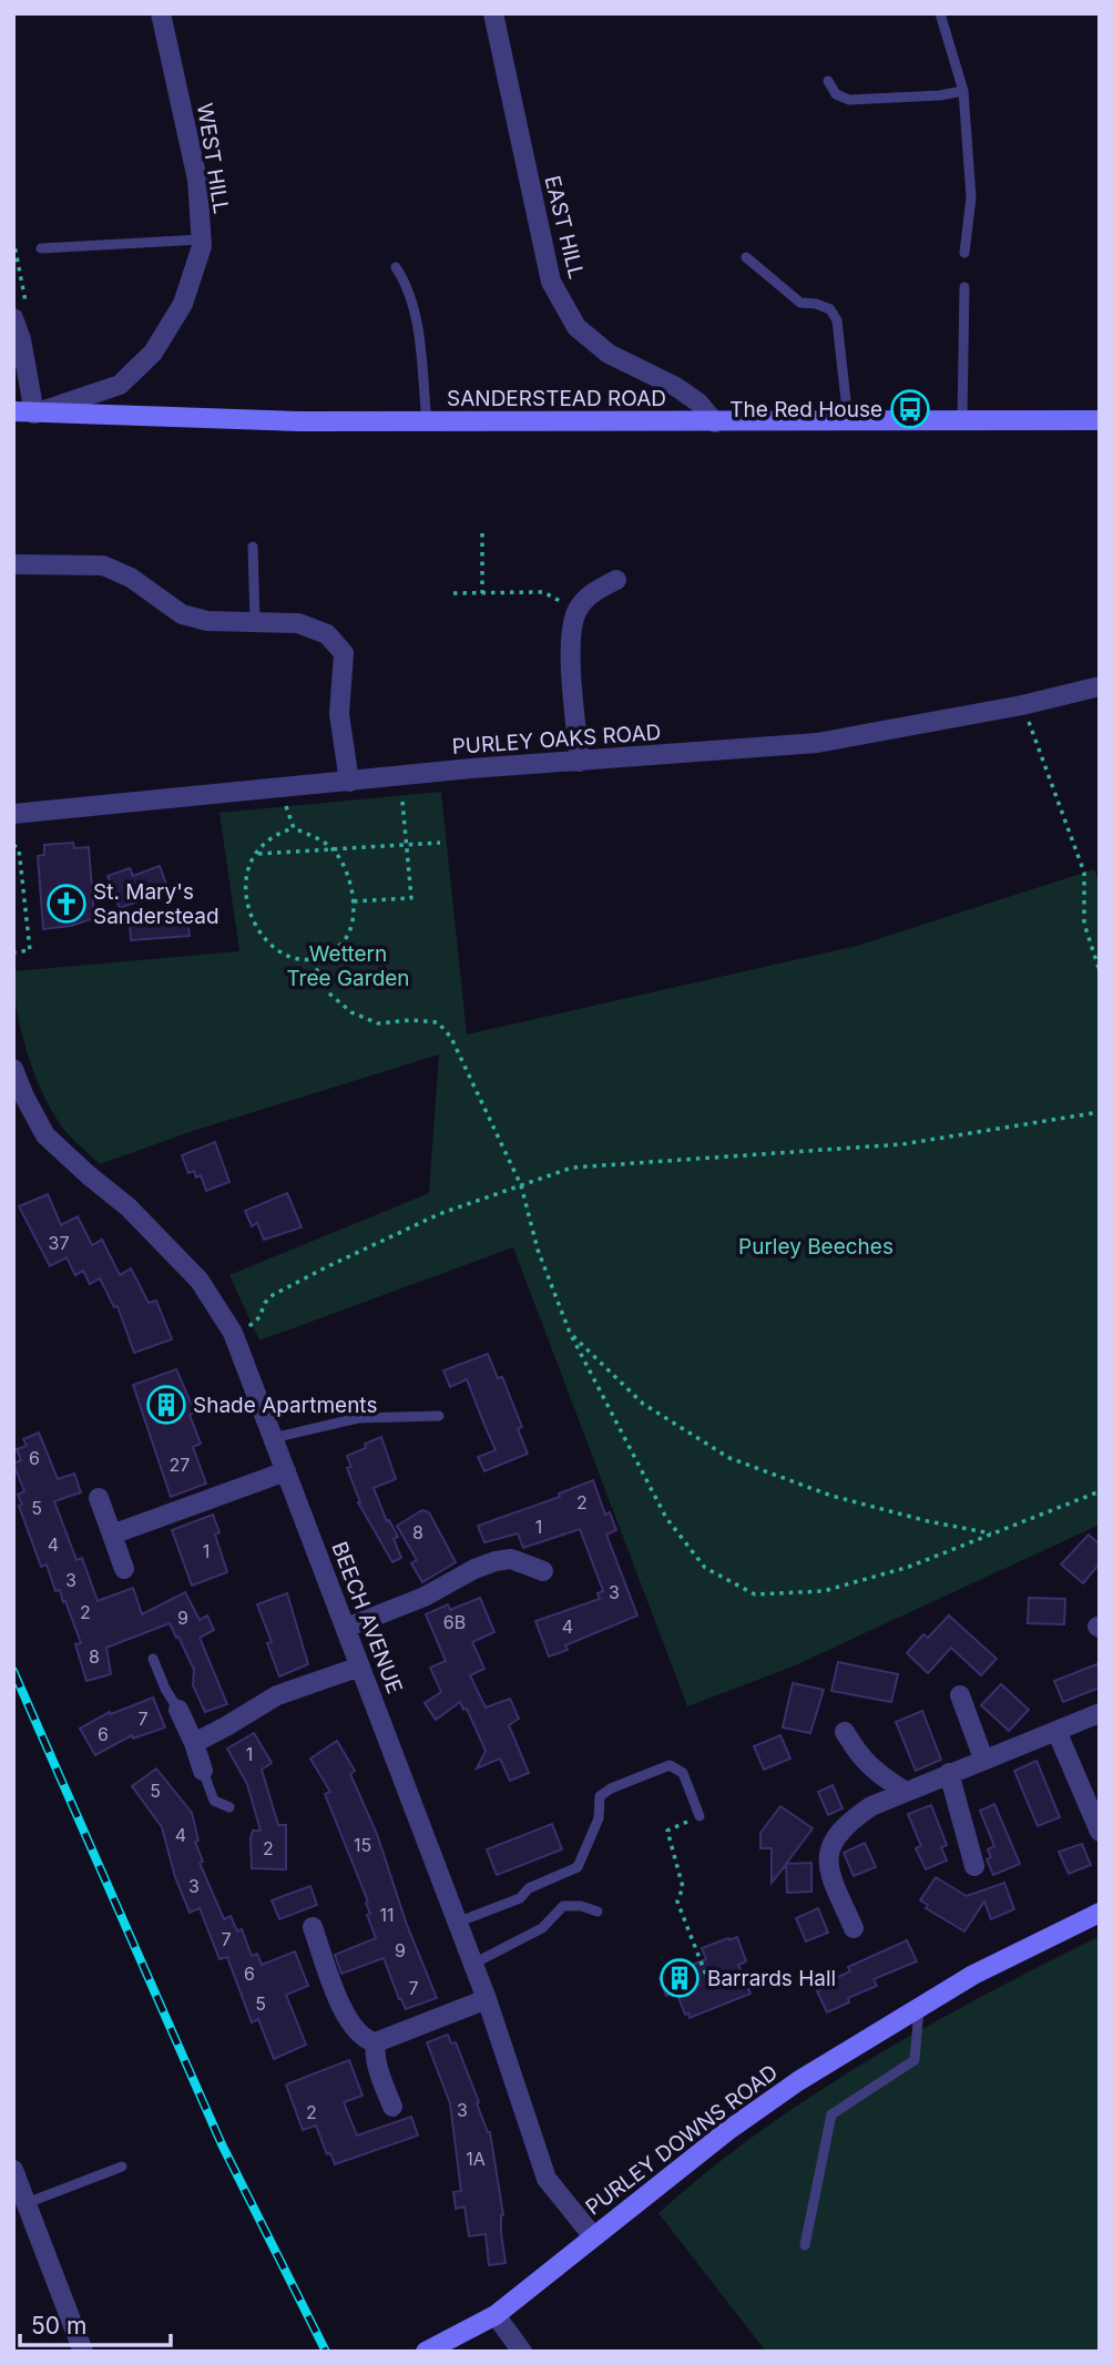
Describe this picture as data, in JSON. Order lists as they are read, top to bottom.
{
  "streets": {
    "main road": ["SANDERSTEAD ROAD", "PURLEY DOWNS ROAD"],
    "street": [
      "WEST HILL",
      "EAST HILL",
      "PURLEY OAKS ROAD",
      "BEECH AVENUE"
    ]
  },
  "crossings": [
    ["WEST HILL", "SANDERSTEAD ROAD"],
    ["EAST HILL", "SANDERSTEAD ROAD"],
    ["BEECH AVENUE", "PURLEY DOWNS ROAD"]
  ],
  "parks": ["Wettern Tree Garden", "Purley Beeches"],
  "places": {
    "bus stop": ["The Red House"],
    "church": ["St. Mary's Sanderstead"],
    "building": ["Shade Apartments", "Barrards Hall"]
  },
  "house_numbers": [
    "37",
    "6",
    "27",
    "2",
    "5",
    "1",
    "8",
    "4",
    "1",
    "3",
    "3",
    "2",
    "9",
    "6B",
    "4",
    "8",
    "7",
    "6",
    "1",
    "5",
    "4",
    "15",
    "2",
    "3",
    "11",
    "7",
    "9",
    "6",
    "7",
    "5",
    "3",
    "2",
    "1A"
  ],
  "scale_bar": "50 m"
}
